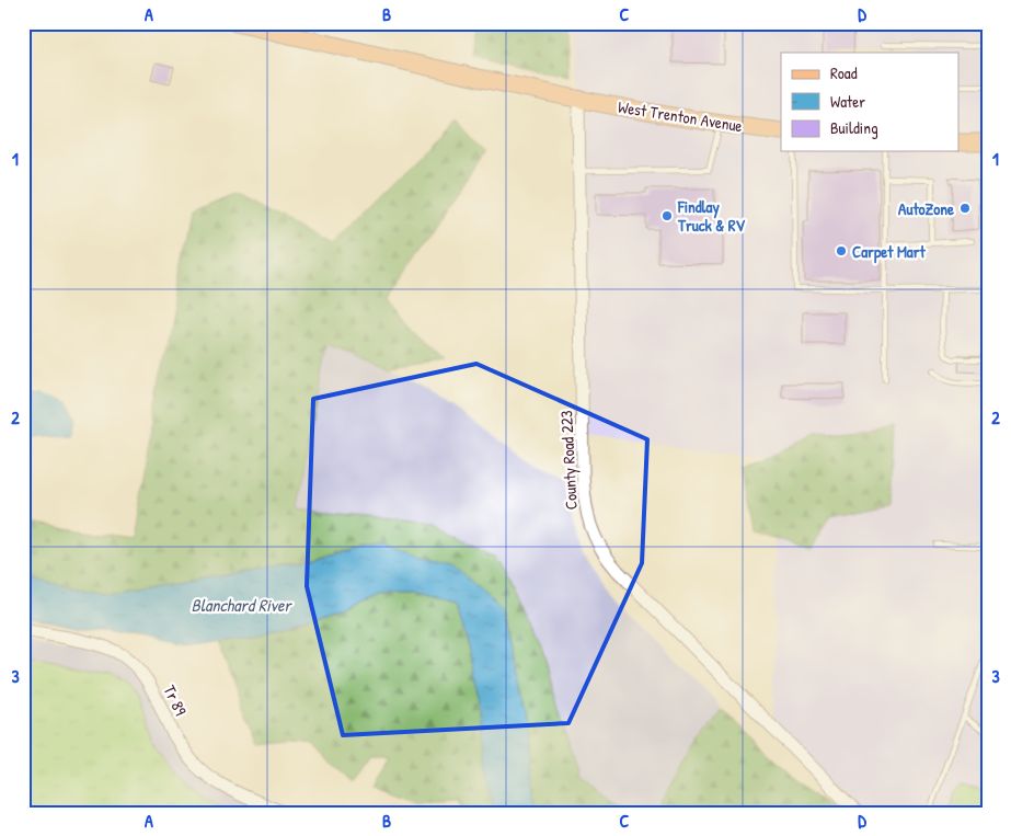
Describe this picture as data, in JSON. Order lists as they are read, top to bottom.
{
  "streets": {
    "main road": ["West Trenton Avenue"],
    "street": ["County Road 223", "Tr 89"]
  },
  "crossings": [
    ["West Trenton Avenue", "County Road 223"]
  ],
  "water": ["Blanchard River"],
  "places": ["AutoZone", "Findlay Truck & RV", "Carpet Mart"],
  "legend": ["Road", "Water", "Building"],
  "grid": {
    "columns": [
      "A",
      "B",
      "C",
      "D"
    ],
    "rows": ["1", "2", "3"]
  }
}
